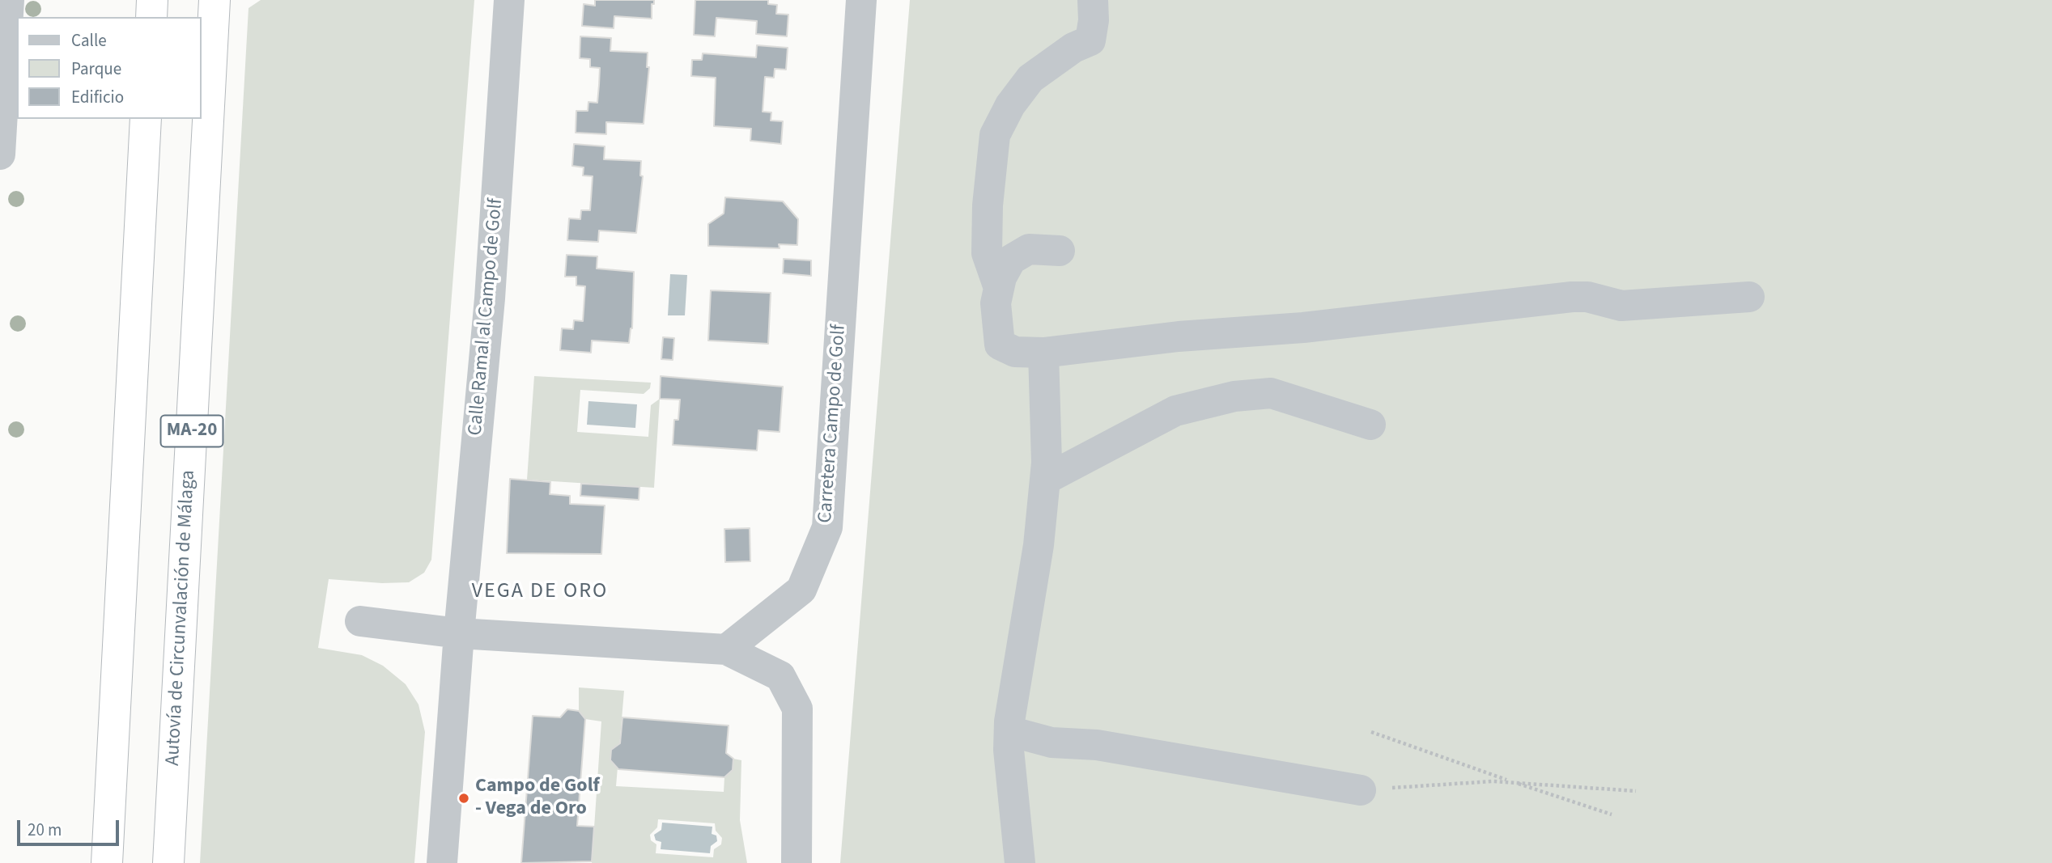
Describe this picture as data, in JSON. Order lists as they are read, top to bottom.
{
  "streets": {
    "highway": ["MA-20", "Autovía de Circunvalación de Málaga"],
    "street": ["Calle Ramal al Campo de Golf", "Carretera Campo de Golf"]
  },
  "districts": ["VEGA DE ORO"],
  "places": ["Campo de Golf - Vega de Oro"],
  "legend": ["Calle", "Parque", "Edificio"],
  "scale_bar": "20 m"
}
